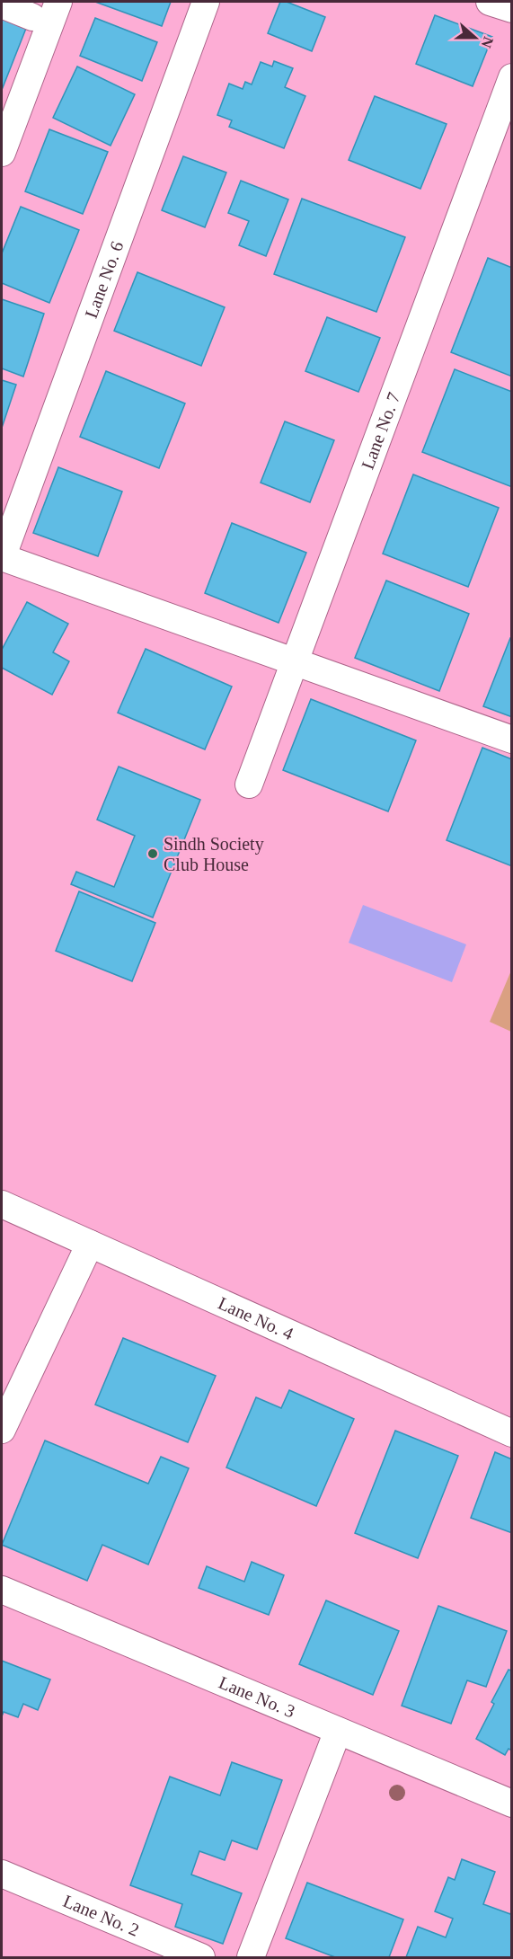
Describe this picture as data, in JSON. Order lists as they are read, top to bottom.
{
  "streets": {
    "street": [
      "Lane No. 6",
      "Lane No. 7",
      "Lane No. 4",
      "Lane No. 3",
      "Lane No. 2"
    ]
  },
  "places": ["Sindh Society Club House"],
  "north": "right"
}
